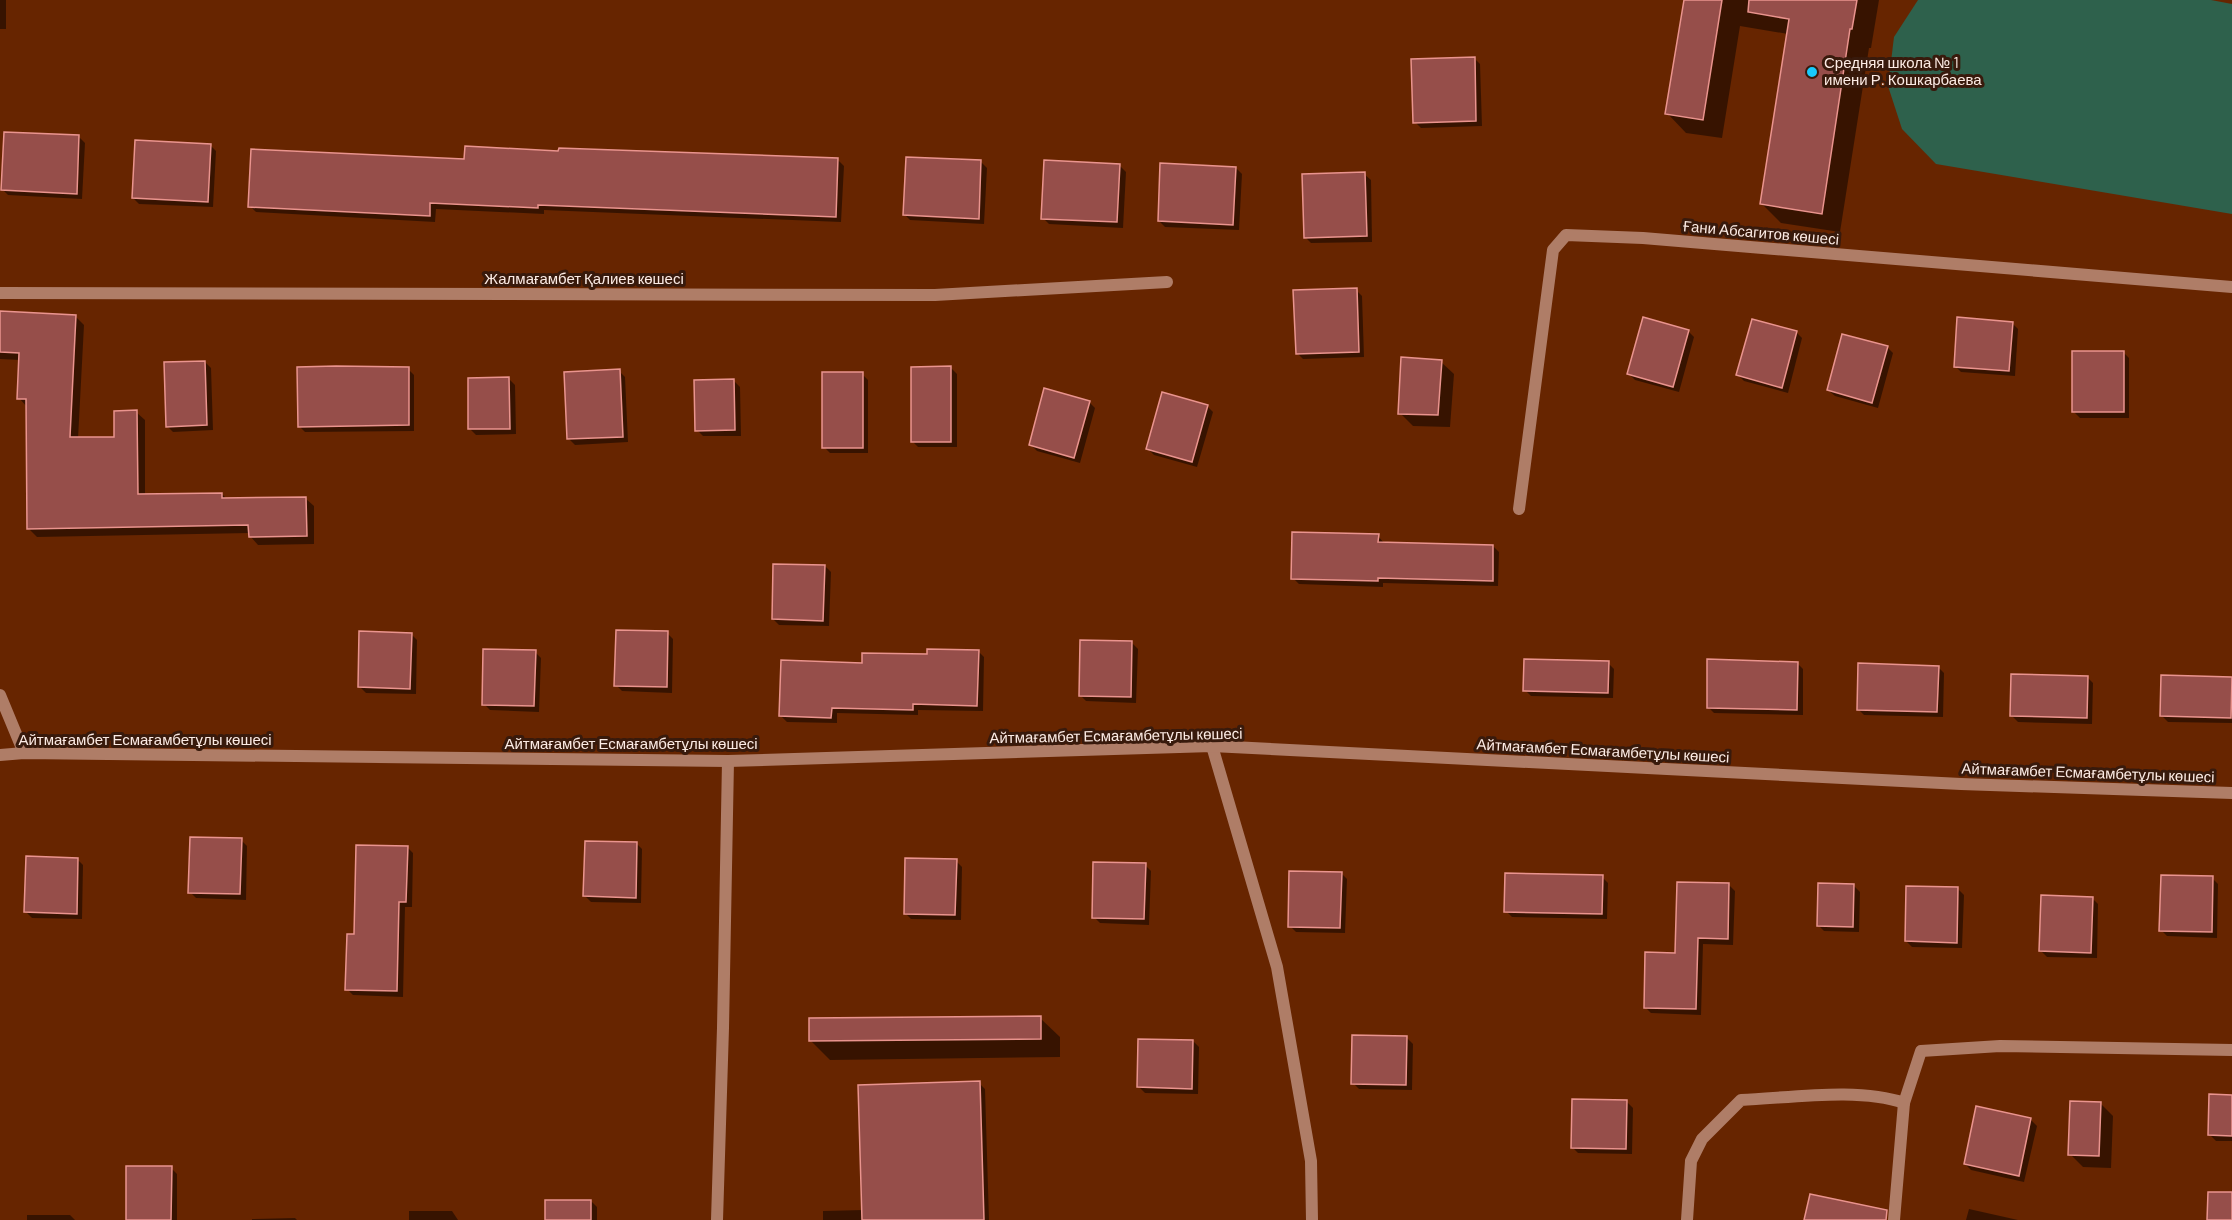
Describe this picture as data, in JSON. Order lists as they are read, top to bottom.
{
  "streets": {
    "street": ["Ғани Абсагитов көшесі", "Жалмағамбет Қалиев көшесі", "Айтмағамбет Есмағамбетұлы көшесі"]
  },
  "places": ["Средняя школа № 1 имени Р. Кошкарбаева"]
}
